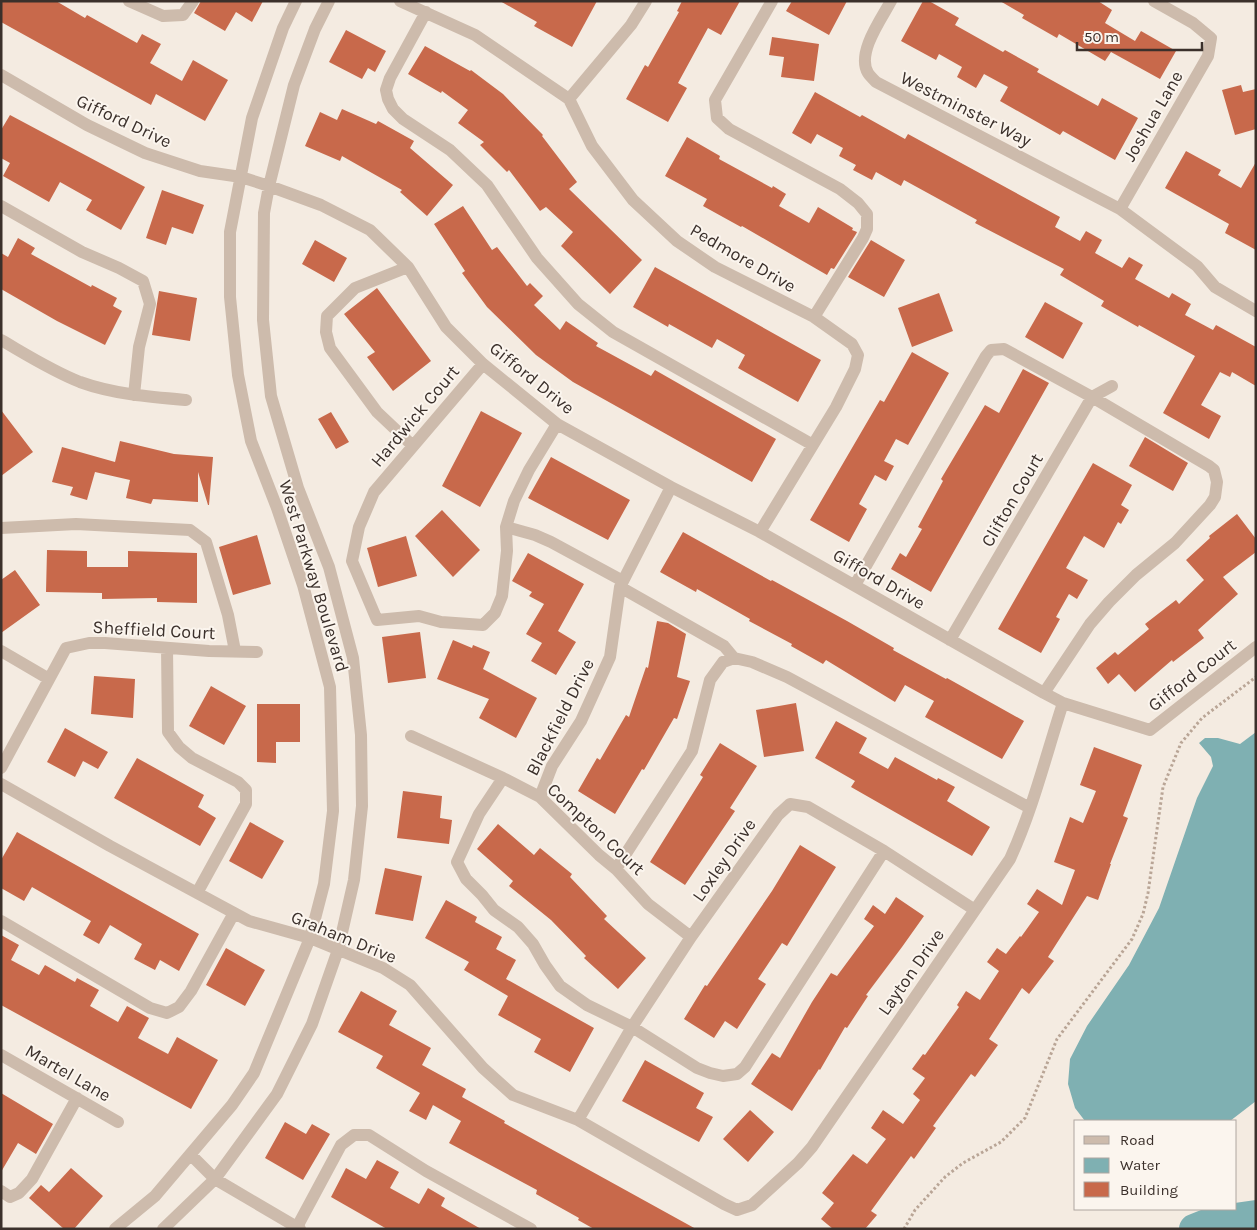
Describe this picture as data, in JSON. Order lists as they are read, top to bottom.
{
  "streets": {
    "street": [
      "Westminster Way",
      "Joshua Lane",
      "Gifford Drive",
      "Pedmore Drive",
      "Hardwick Court",
      "Clifton Court",
      "West Parkway Boulevard",
      "Sheffield Court",
      "Gifford Court",
      "Blackfield Drive",
      "Compton Court",
      "Loxley Drive",
      "Graham Drive",
      "Layton Drive",
      "Martel Lane"
    ]
  },
  "crossings": [
    ["Westminster Way", "Joshua Lane"],
    ["Gifford Drive", "Pedmore Drive"],
    ["Gifford Drive", "Hardwick Court"],
    ["Gifford Drive", "Clifton Court"],
    ["Gifford Drive", "West Parkway Boulevard"],
    ["Gifford Drive", "Gifford Court"],
    ["Gifford Drive", "Blackfield Drive"],
    ["Gifford Drive", "Layton Drive"],
    ["West Parkway Boulevard", "Graham Drive"],
    ["Gifford Court", "Layton Drive"],
    ["Blackfield Drive", "Compton Court"],
    ["Compton Court", "Loxley Drive"],
    ["Loxley Drive", "Graham Drive"],
    ["Loxley Drive", "Layton Drive"],
    ["Graham Drive", "Layton Drive"]
  ],
  "legend": ["Road", "Water", "Building"],
  "scale_bar": "50 m"
}
